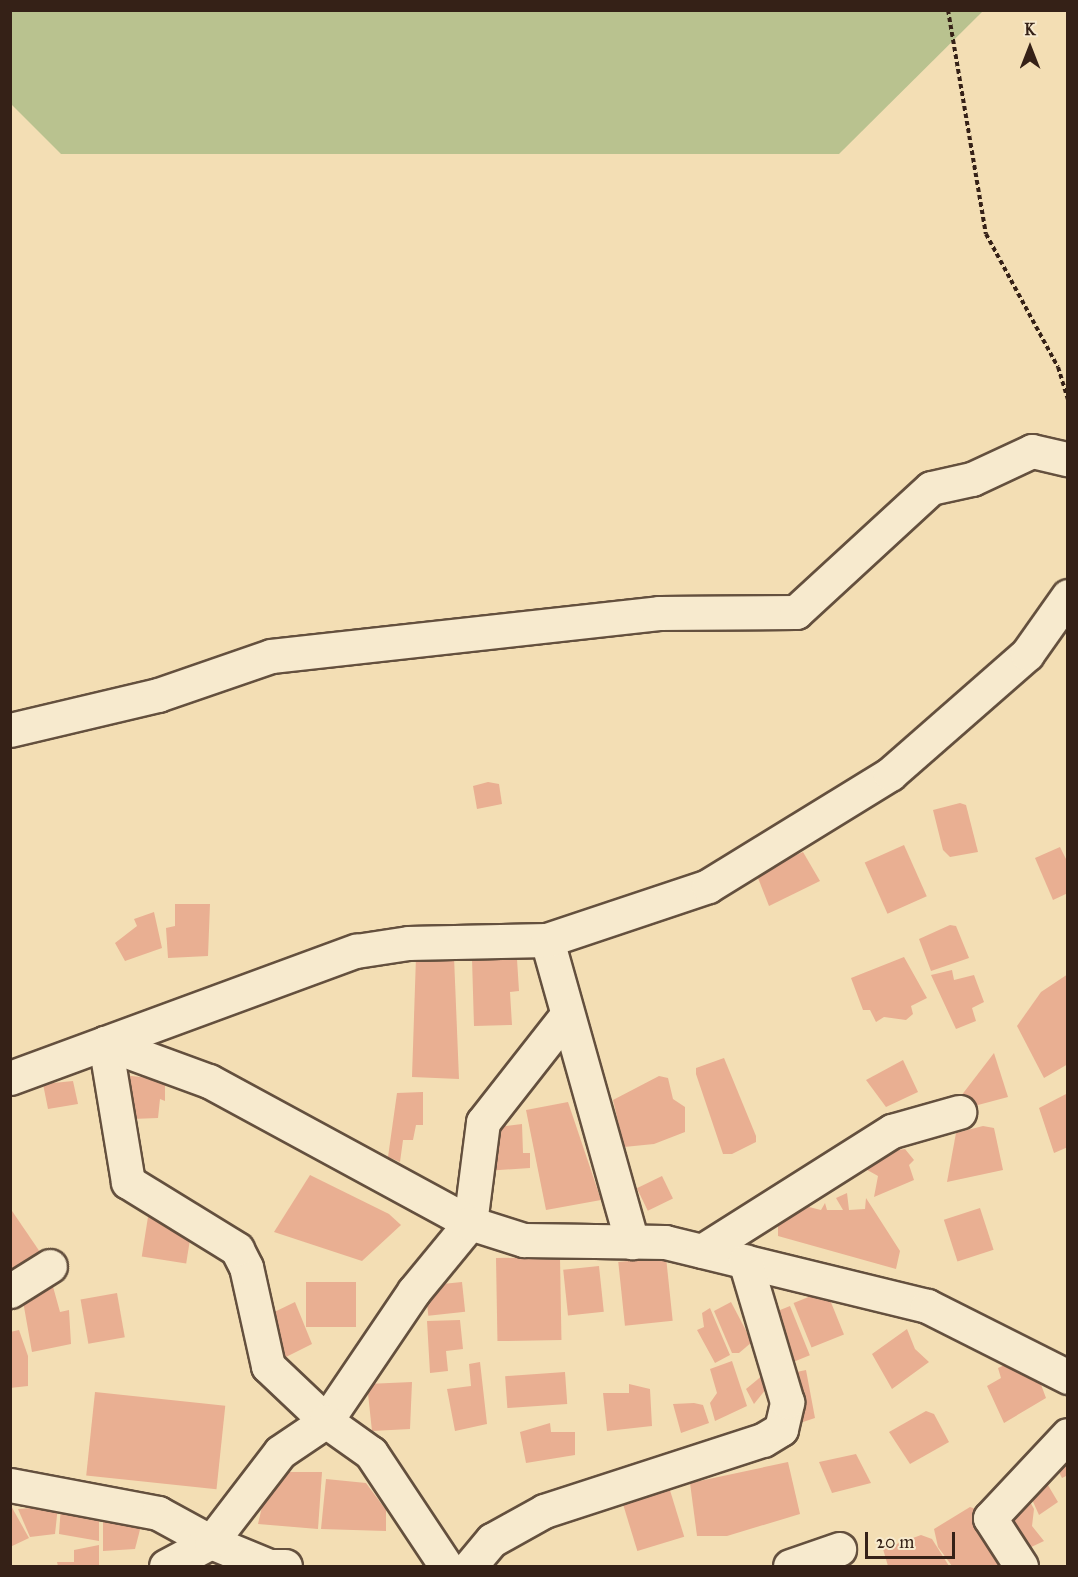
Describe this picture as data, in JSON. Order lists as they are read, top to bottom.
{
  "scale_bar": "20 m",
  "north": "top"
}
